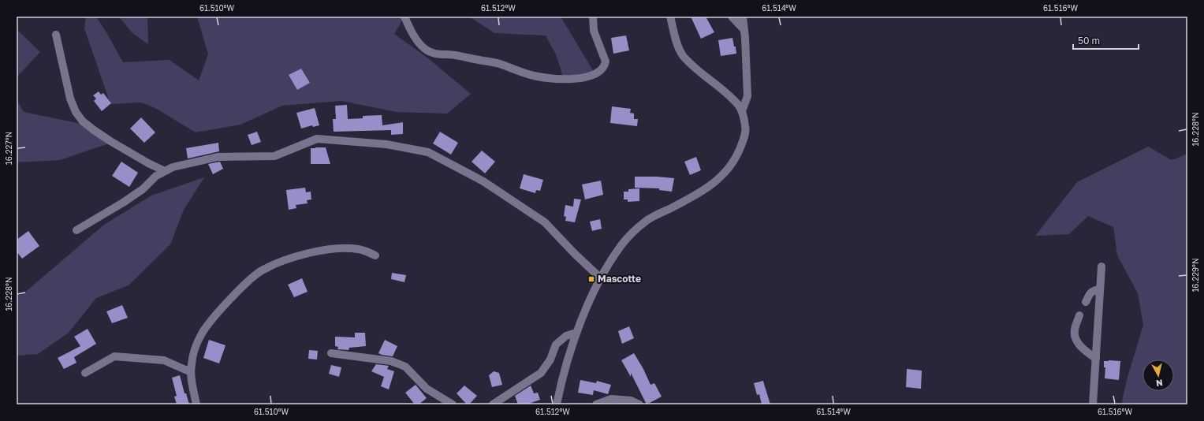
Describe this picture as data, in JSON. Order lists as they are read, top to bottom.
{
  "places": {
    "transit": ["Mascotte"]
  },
  "scale_bar": "50 m",
  "north": "bottom",
  "coordinates": [
    "61.510°W",
    "61.512°W",
    "61.514°W",
    "61.516°W",
    "16.228°N",
    "16.227°N",
    "16.229°N"
  ]
}
